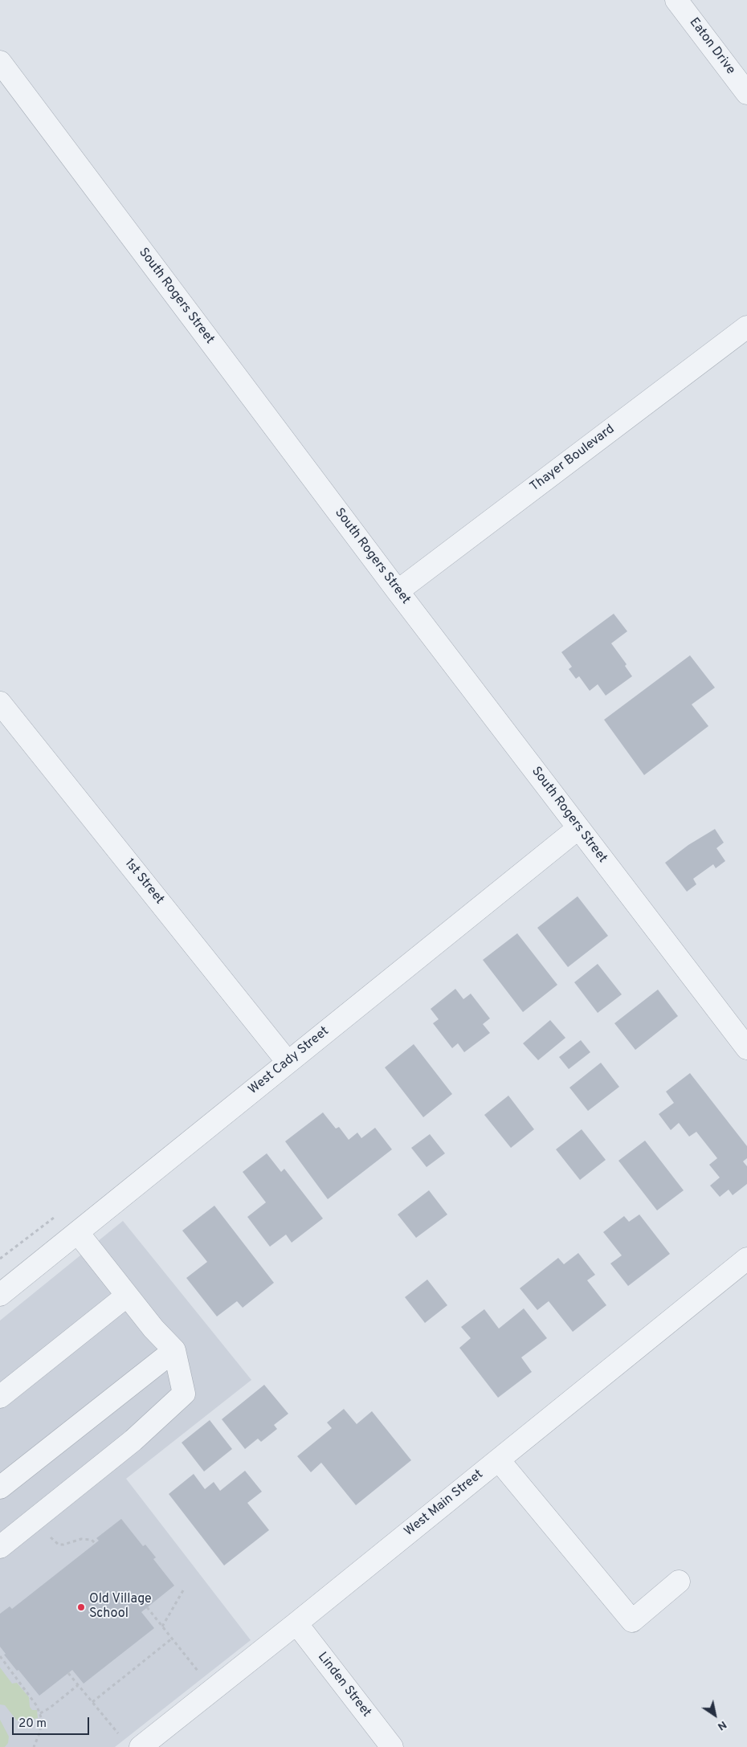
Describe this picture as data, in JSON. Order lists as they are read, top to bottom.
{
  "streets": {
    "street": [
      "Eaton Drive",
      "South Rogers Street",
      "Thayer Boulevard",
      "1st Street",
      "West Cady Street",
      "West Main Street",
      "Linden Street"
    ]
  },
  "crossings": [
    ["South Rogers Street", "Thayer Boulevard"],
    ["South Rogers Street", "West Cady Street"],
    ["1st Street", "West Cady Street"],
    ["West Main Street", "Linden Street"]
  ],
  "places": ["Old Village School"],
  "scale_bar": "20 m",
  "north": "bottom right"
}
